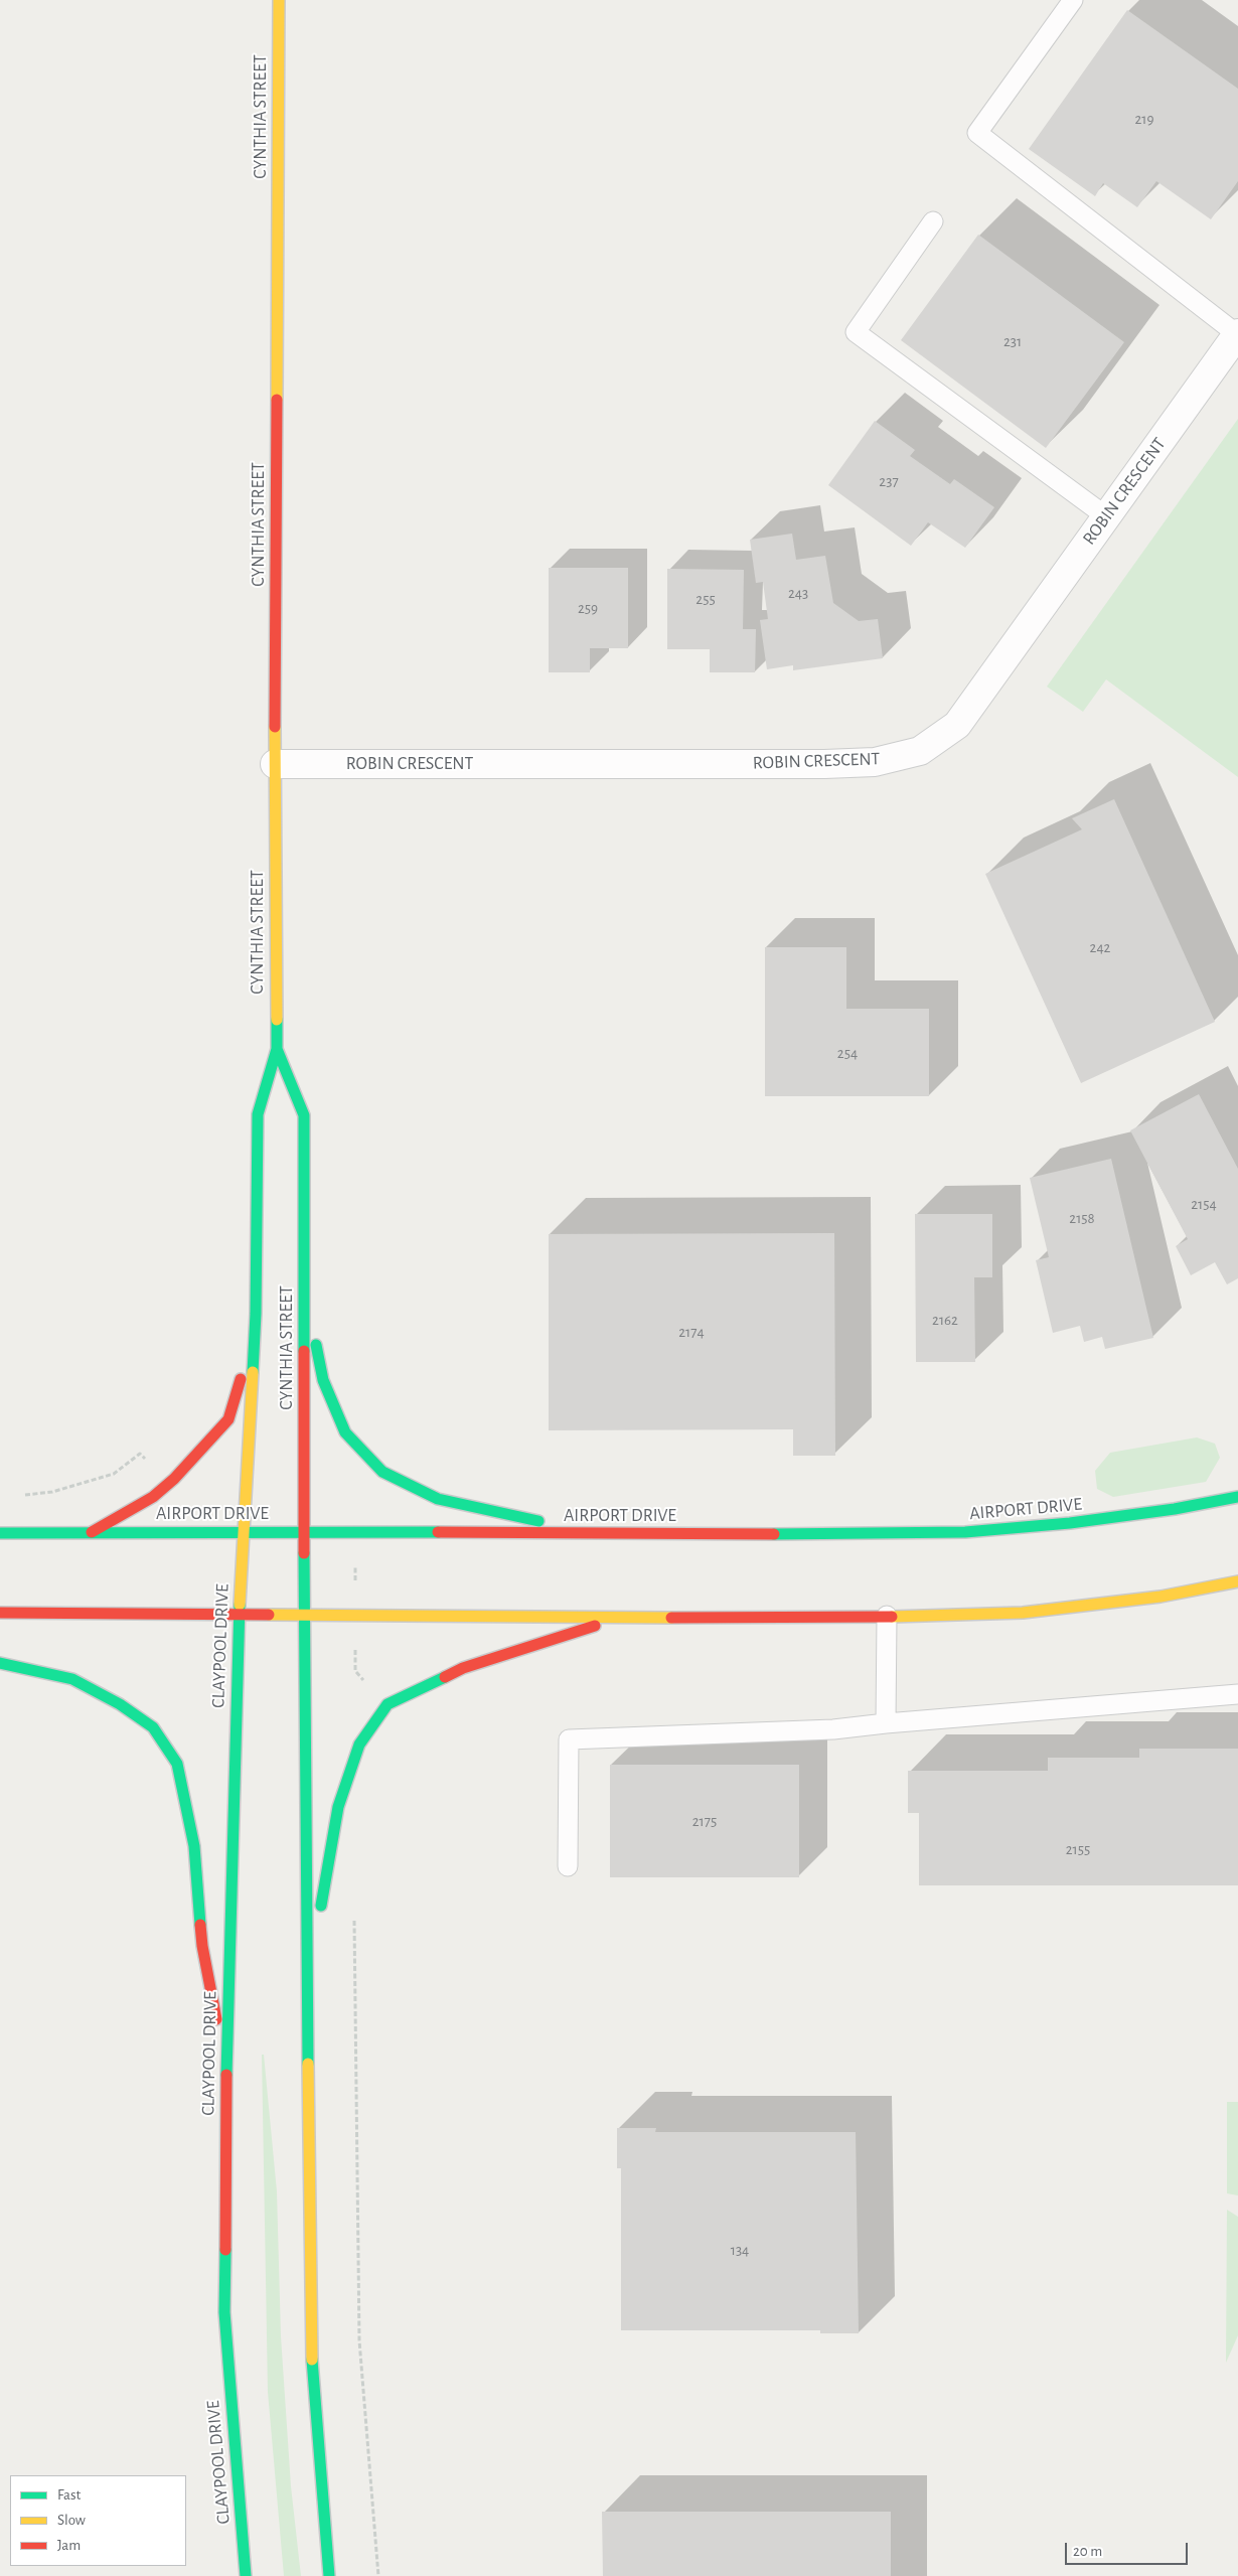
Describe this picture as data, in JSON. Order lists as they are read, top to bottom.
{
  "streets": {
    "main road": ["CYNTHIA STREET", "AIRPORT DRIVE", "CLAYPOOL DRIVE"],
    "street": ["ROBIN CRESCENT"]
  },
  "crossings": [
    ["CYNTHIA STREET", "ROBIN CRESCENT"],
    ["CYNTHIA STREET", "AIRPORT DRIVE"],
    ["CYNTHIA STREET", "CLAYPOOL DRIVE"],
    ["AIRPORT DRIVE", "CLAYPOOL DRIVE"]
  ],
  "house_numbers": [
    "219",
    "231",
    "237",
    "243",
    "255",
    "259",
    "242",
    "254",
    "2154",
    "2158",
    "2162",
    "2174",
    "2175",
    "2155",
    "134"
  ],
  "legend": ["Fast", "Slow", "Jam"],
  "scale_bar": "20 m"
}
